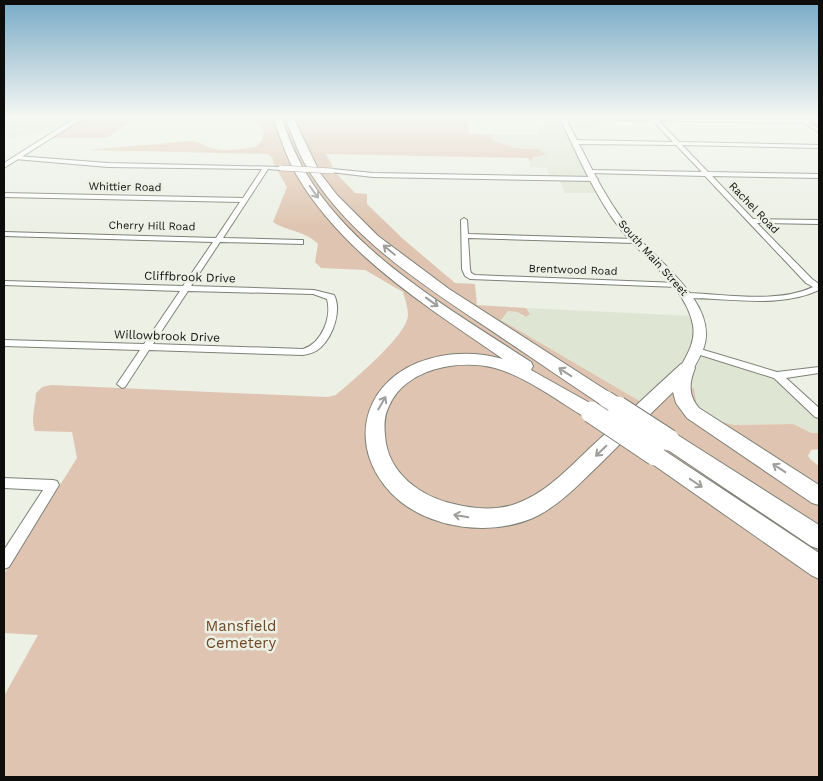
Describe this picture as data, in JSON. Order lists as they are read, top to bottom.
{
  "streets": {
    "street": [
      "Whittier Road",
      "Rachel Road",
      "Cherry Hill Road",
      "South Main Street",
      "Brentwood Road",
      "Cliffbrook Drive",
      "Willowbrook Drive"
    ]
  },
  "crossings": [
    ["South Main Street", "Brentwood Road"],
    ["Cliffbrook Drive", "Willowbrook Drive"]
  ],
  "parks": ["Mansfield Cemetery"]
}
